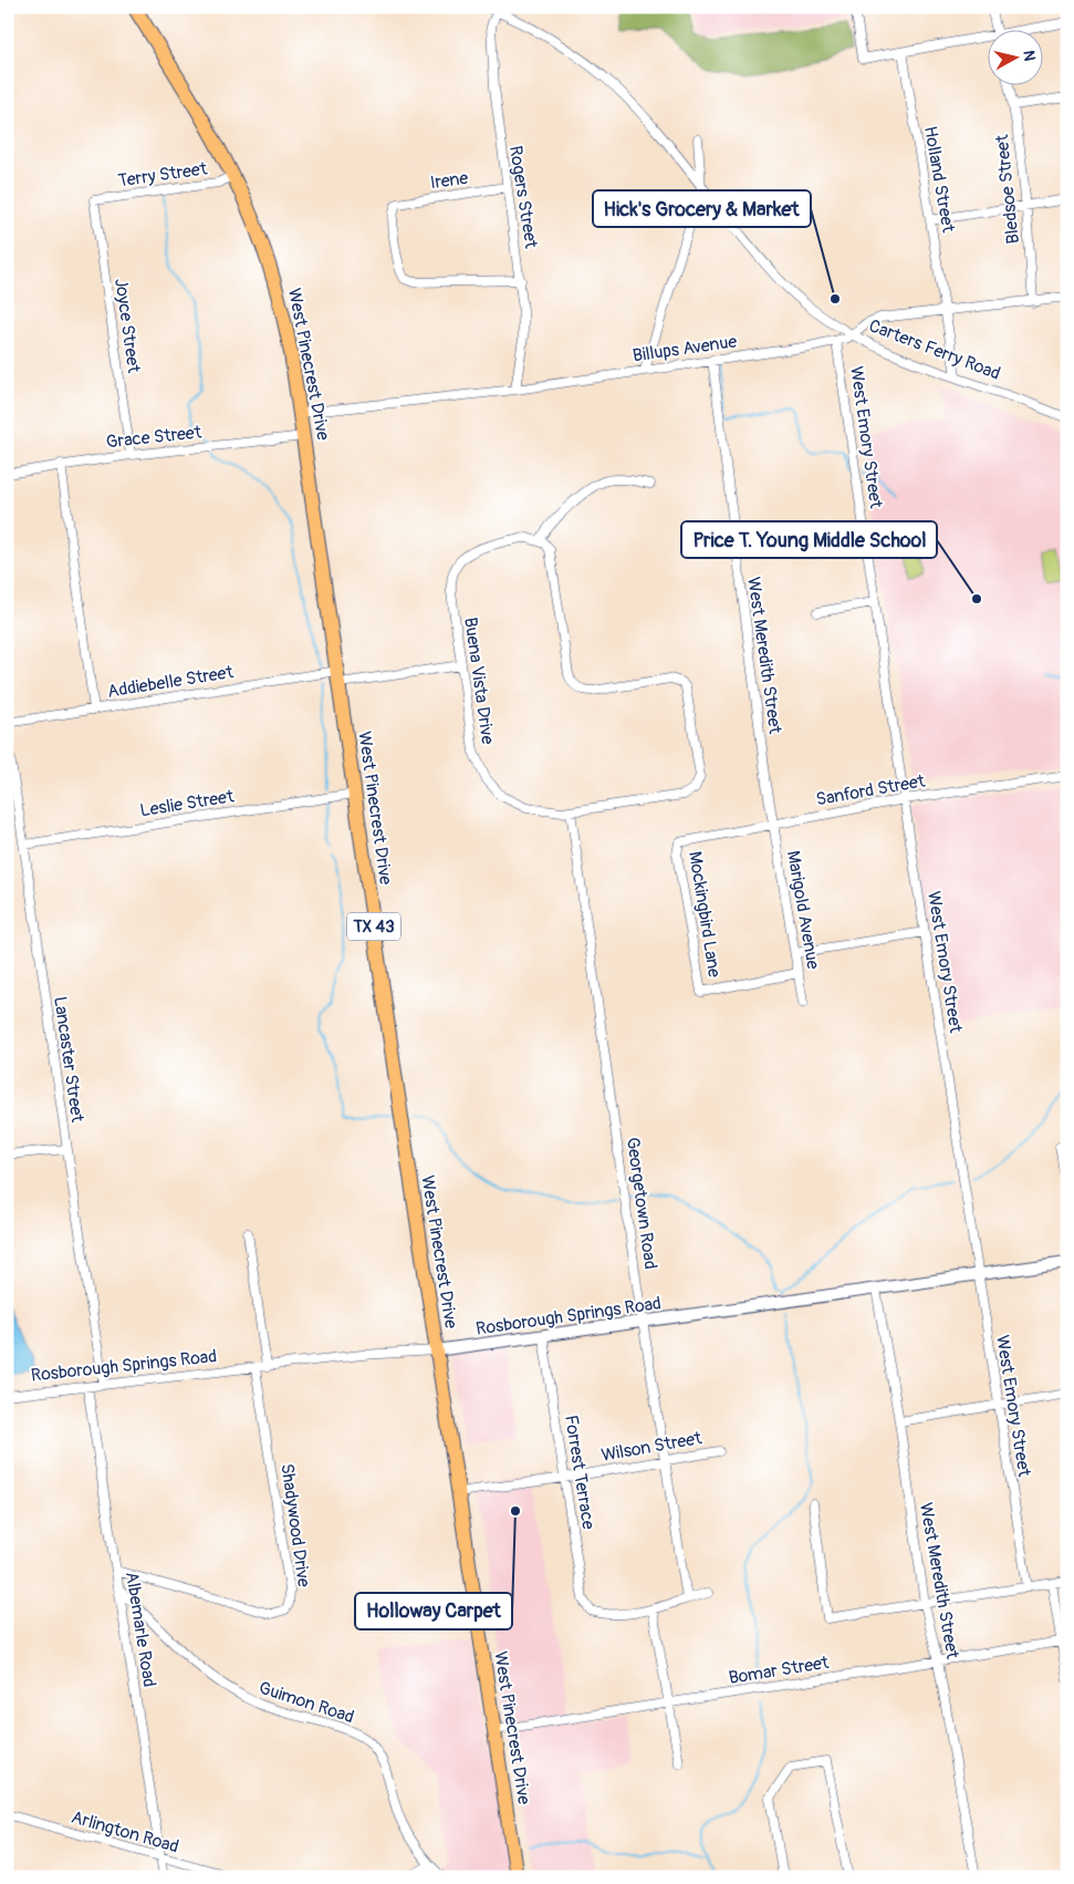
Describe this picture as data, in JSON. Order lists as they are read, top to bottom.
{
  "streets": {
    "main road": ["West Pinecrest Drive", "TX 43"],
    "street": [
      "Terry Street",
      "Holland Street",
      "Irene",
      "Bledsoe Street",
      "Rogers Street",
      "Joyce Street",
      "Billups Avenue",
      "Carters Ferry Road",
      "Grace Street",
      "West Emory Street",
      "West Meredith Street",
      "Buena Vista Drive",
      "Addiebelle Street",
      "Sanford Street",
      "Leslie Street",
      "Marigold Avenue",
      "Mockingbird Lane",
      "Lancaster Street",
      "Georgetown Road",
      "Rosborough Springs Road",
      "Wilson Street",
      "Forrest Terrace",
      "Shadywood Drive",
      "Albemarle Road",
      "Bomar Street",
      "Guimon Road",
      "Arlington Road"
    ]
  },
  "crossings": [
    ["Terry Street", "Joyce Street"],
    ["Terry Street", "West Pinecrest Drive"],
    ["Holland Street", "Billups Avenue"],
    ["Holland Street", "Carters Ferry Road"],
    ["Irene", "Rogers Street"],
    ["Bledsoe Street", "Billups Avenue"],
    ["Rogers Street", "Billups Avenue"],
    ["Rogers Street", "Carters Ferry Road"],
    ["Joyce Street", "Grace Street"],
    ["Billups Avenue", "Carters Ferry Road"],
    ["Billups Avenue", "West Pinecrest Drive"],
    ["Billups Avenue", "West Emory Street"],
    ["Billups Avenue", "West Meredith Street"],
    ["West Pinecrest Drive", "Grace Street"],
    ["West Pinecrest Drive", "Addiebelle Street"],
    ["West Pinecrest Drive", "Leslie Street"],
    ["West Pinecrest Drive", "Rosborough Springs Road"],
    ["West Pinecrest Drive", "Wilson Street"],
    ["West Pinecrest Drive", "Bomar Street"],
    ["West Emory Street", "Sanford Street"],
    ["West Emory Street", "Rosborough Springs Road"],
    ["West Meredith Street", "Sanford Street"],
    ["West Meredith Street", "Marigold Avenue"],
    ["West Meredith Street", "Rosborough Springs Road"],
    ["West Meredith Street", "Bomar Street"],
    ["Buena Vista Drive", "Addiebelle Street"],
    ["Buena Vista Drive", "Georgetown Road"],
    ["Sanford Street", "Marigold Avenue"],
    ["Sanford Street", "Mockingbird Lane"],
    ["Leslie Street", "Lancaster Street"],
    ["Marigold Avenue", "Mockingbird Lane"],
    ["Lancaster Street", "Rosborough Springs Road"],
    ["Georgetown Road", "Rosborough Springs Road"],
    ["Georgetown Road", "Wilson Street"],
    ["Rosborough Springs Road", "Forrest Terrace"],
    ["Rosborough Springs Road", "Shadywood Drive"],
    ["Rosborough Springs Road", "Albemarle Road"],
    ["Wilson Street", "Forrest Terrace"],
    ["Shadywood Drive", "Albemarle Road"],
    ["Albemarle Road", "Guimon Road"],
    ["Albemarle Road", "Arlington Road"]
  ],
  "places": ["Hick's Grocery & Market", "Price T. Young Middle School", "Holloway Carpet"],
  "north": "right"
}
